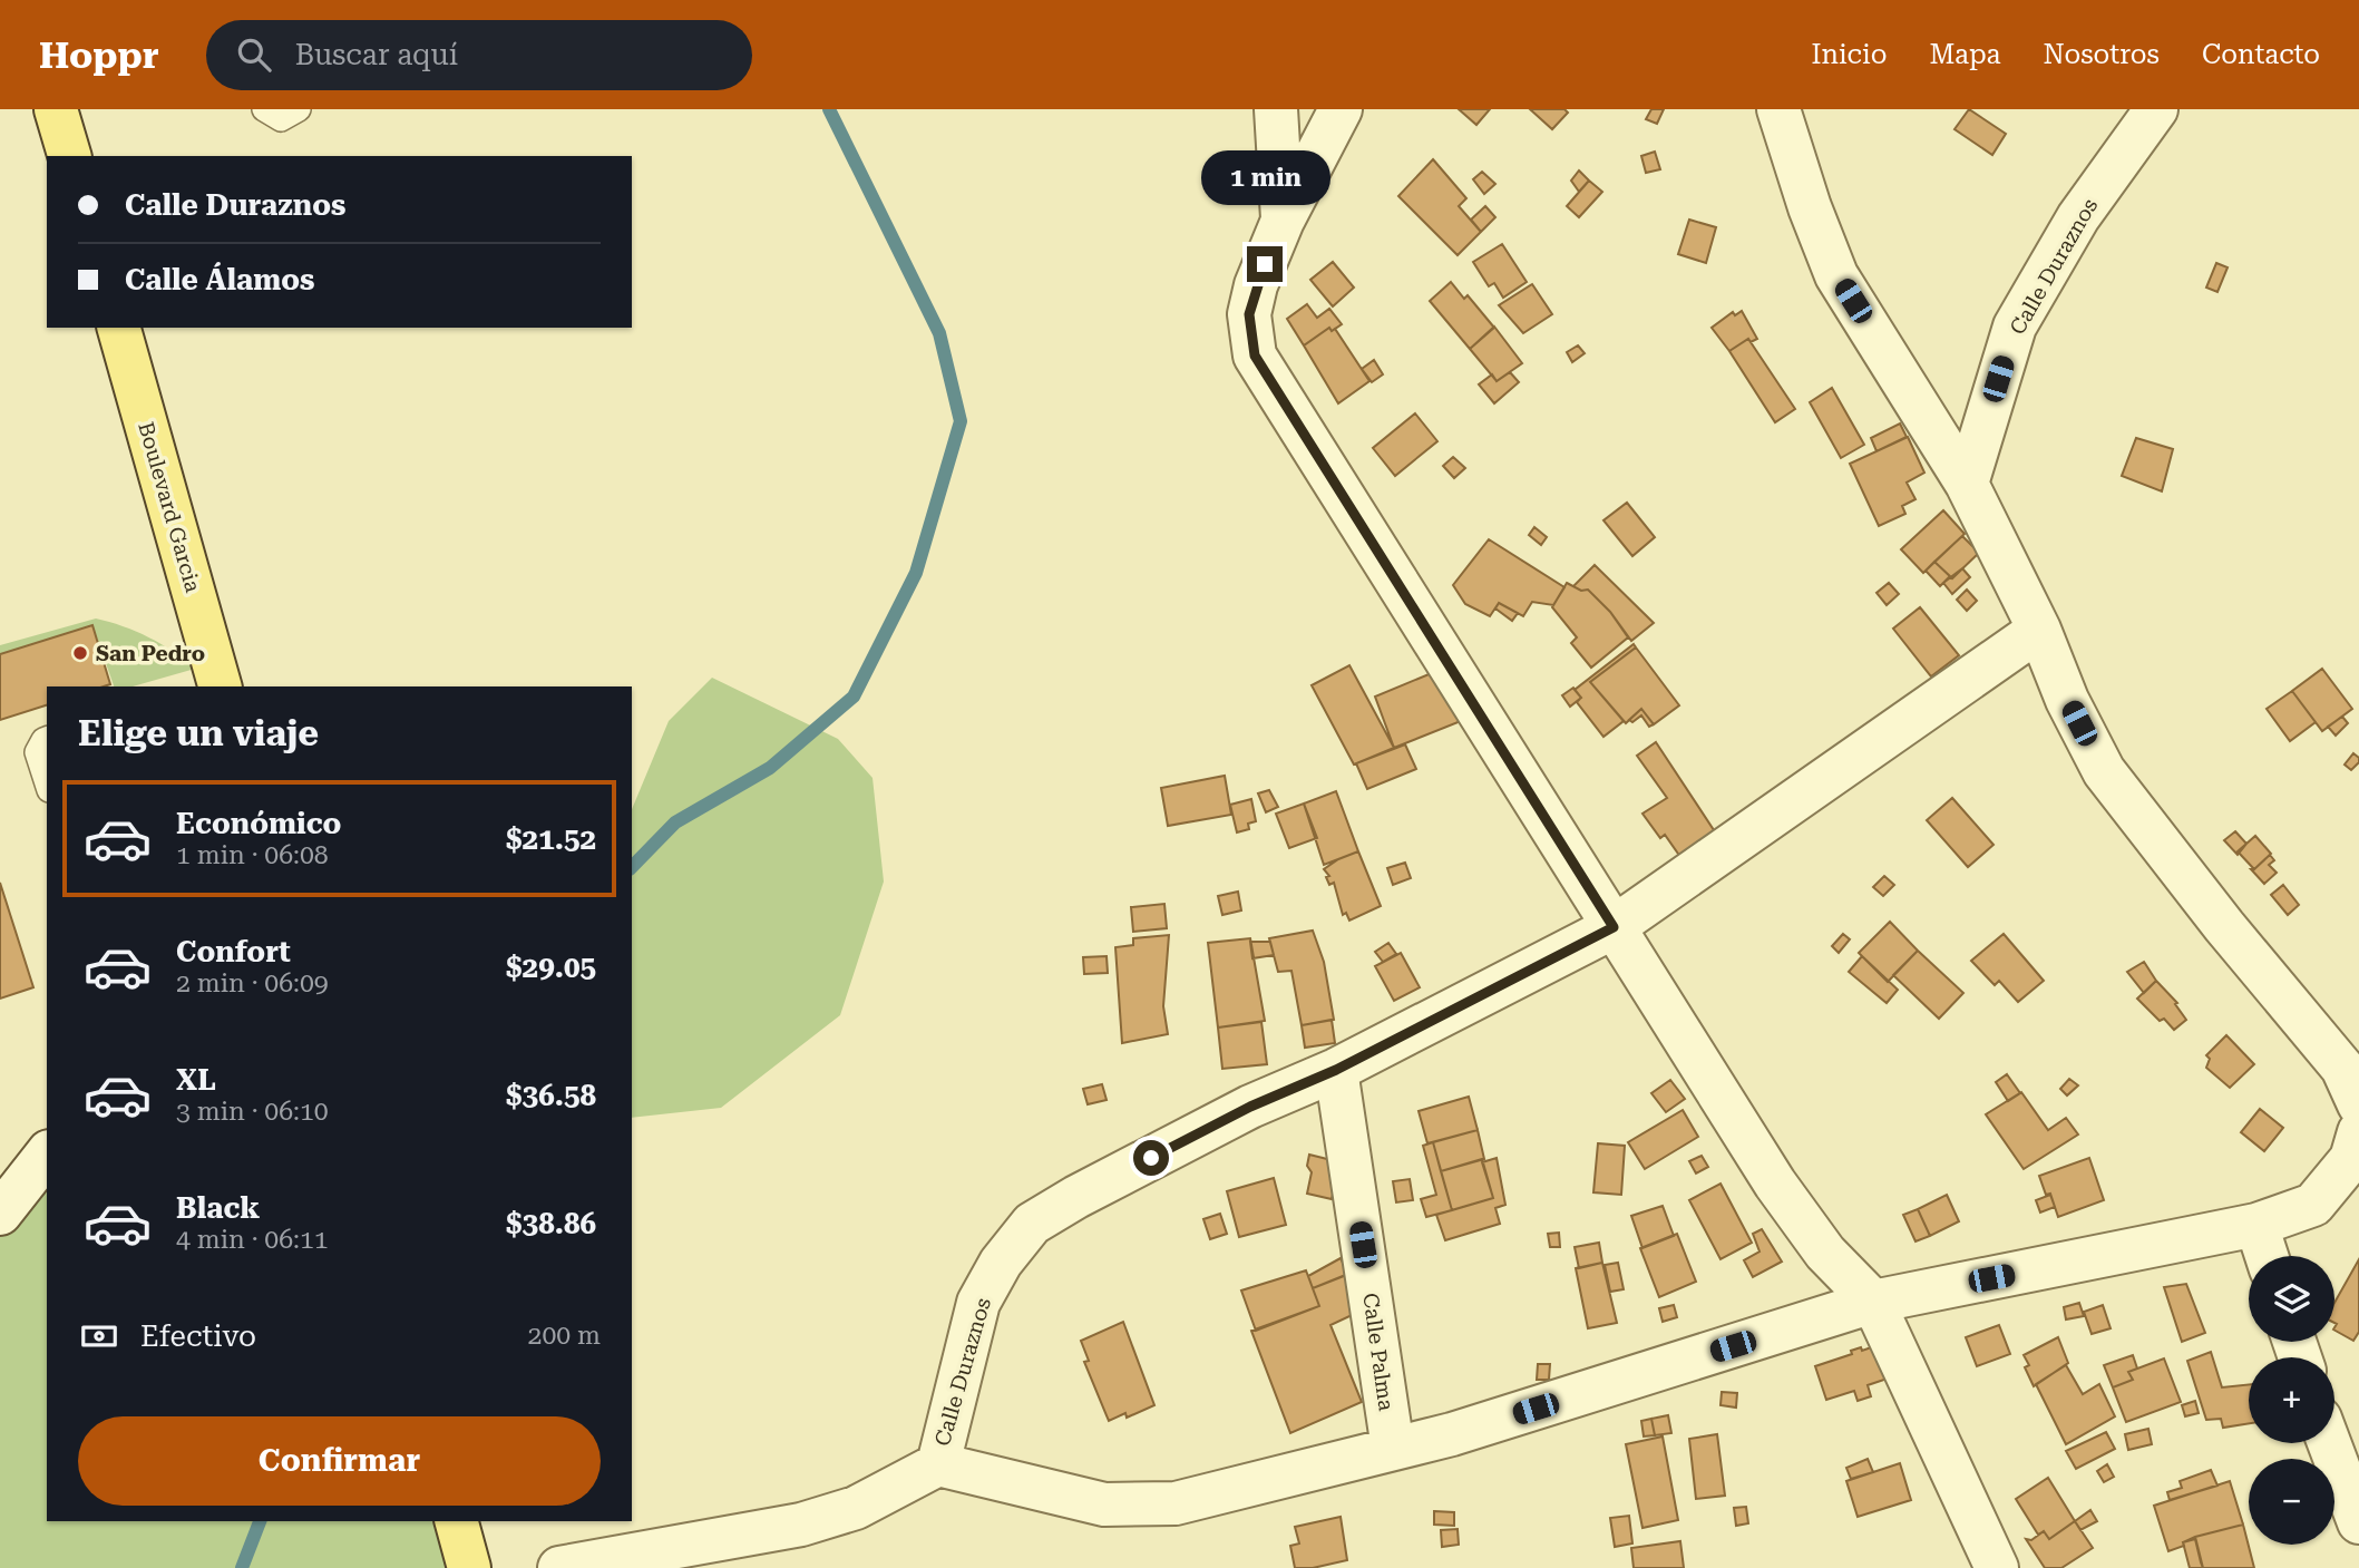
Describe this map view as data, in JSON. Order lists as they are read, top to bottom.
{
  "streets": {
    "main road": ["Boulevard Garcia"],
    "street": ["Calle Duraznos", "Calle Palma"]
  },
  "crossings": [
    ["Calle Duraznos", "Calle Palma"]
  ],
  "places": ["San Pedro"],
  "page": {
    "header": "Hoppr",
    "search": "Buscar aquí",
    "nav": [
      "Inicio",
      "Mapa",
      "Nosotros",
      "Contacto"
    ],
    "bubble": "1 min",
    "banner": ["Calle Duraznos", "Calle Álamos"],
    "heading": "Elige un viaje",
    "list": [
      {
        "name": "Económico",
        "note": "1 min · 06:08",
        "value": "$21.52"
      },
      {
        "name": "Confort",
        "note": "2 min · 06:09",
        "value": "$29.05"
      },
      {
        "name": "XL",
        "note": "3 min · 06:10",
        "value": "$36.58"
      },
      {
        "name": "Black",
        "note": "4 min · 06:11",
        "value": "$38.86"
      }
    ],
    "map_buttons": ["+", "−"],
    "pay": ["Efectivo", "200 m"],
    "buttons": "Confirmar"
  }
}
